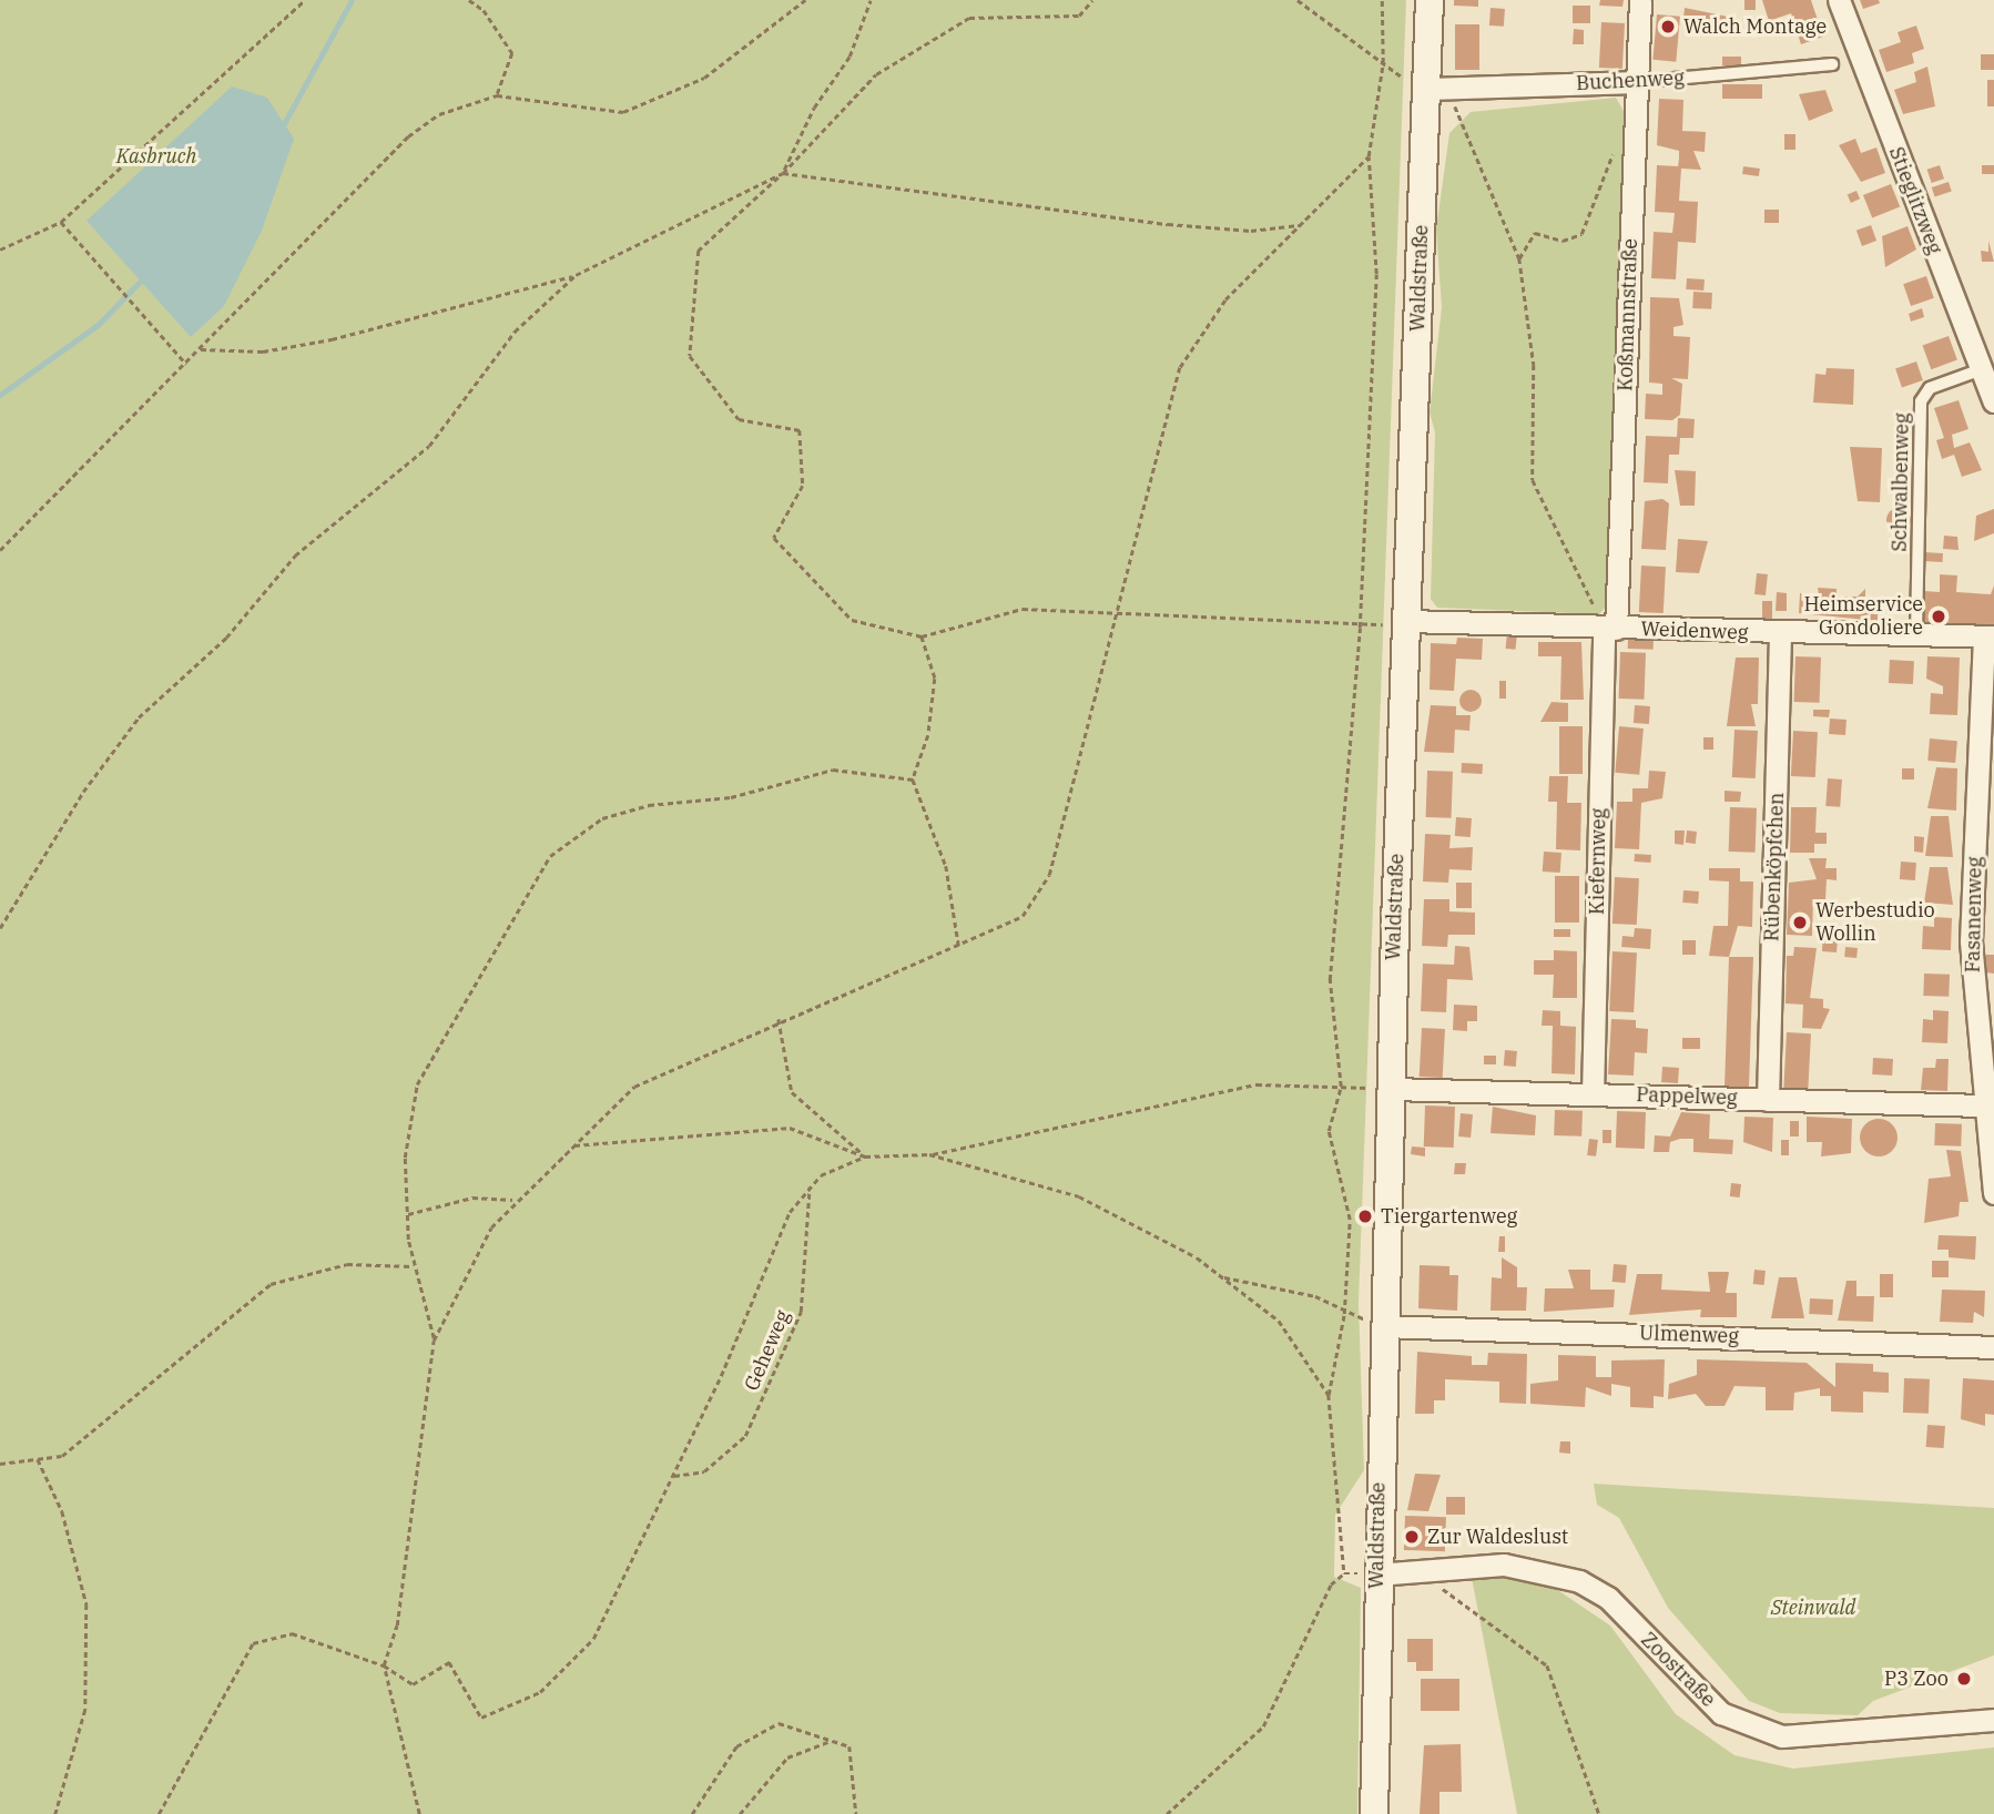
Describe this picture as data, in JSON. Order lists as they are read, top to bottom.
{
  "streets": {
    "street": [
      "Buchenweg",
      "Stieglitzweg",
      "Waldstraße",
      "Koßmannstraße",
      "Weidenweg",
      "Kiefernweg",
      "Rübenköpfchen",
      "Fasanenweg",
      "Pappelweg",
      "Ulmenweg",
      "Zoostraße"
    ],
    "lane": ["Schwalbenweg"],
    "path": ["Geheweg"]
  },
  "crossings": [
    ["Buchenweg", "Waldstraße"],
    ["Buchenweg", "Koßmannstraße"],
    ["Stieglitzweg", "Schwalbenweg"],
    ["Waldstraße", "Weidenweg"],
    ["Waldstraße", "Pappelweg"],
    ["Waldstraße", "Ulmenweg"],
    ["Waldstraße", "Zoostraße"],
    ["Koßmannstraße", "Weidenweg"],
    ["Koßmannstraße", "Kiefernweg"],
    ["Schwalbenweg", "Weidenweg"],
    ["Weidenweg", "Kiefernweg"],
    ["Weidenweg", "Rübenköpfchen"],
    ["Weidenweg", "Fasanenweg"],
    ["Kiefernweg", "Pappelweg"],
    ["Rübenköpfchen", "Pappelweg"],
    ["Fasanenweg", "Pappelweg"]
  ],
  "parks": ["Kasbruch", "Steinwald"],
  "places": [
    "Walch Montage",
    "Heimservice Gondoliere",
    "Werbestudio Wollin",
    "Tiergartenweg",
    "Zur Waldeslust",
    "P3 Zoo"
  ]
}
